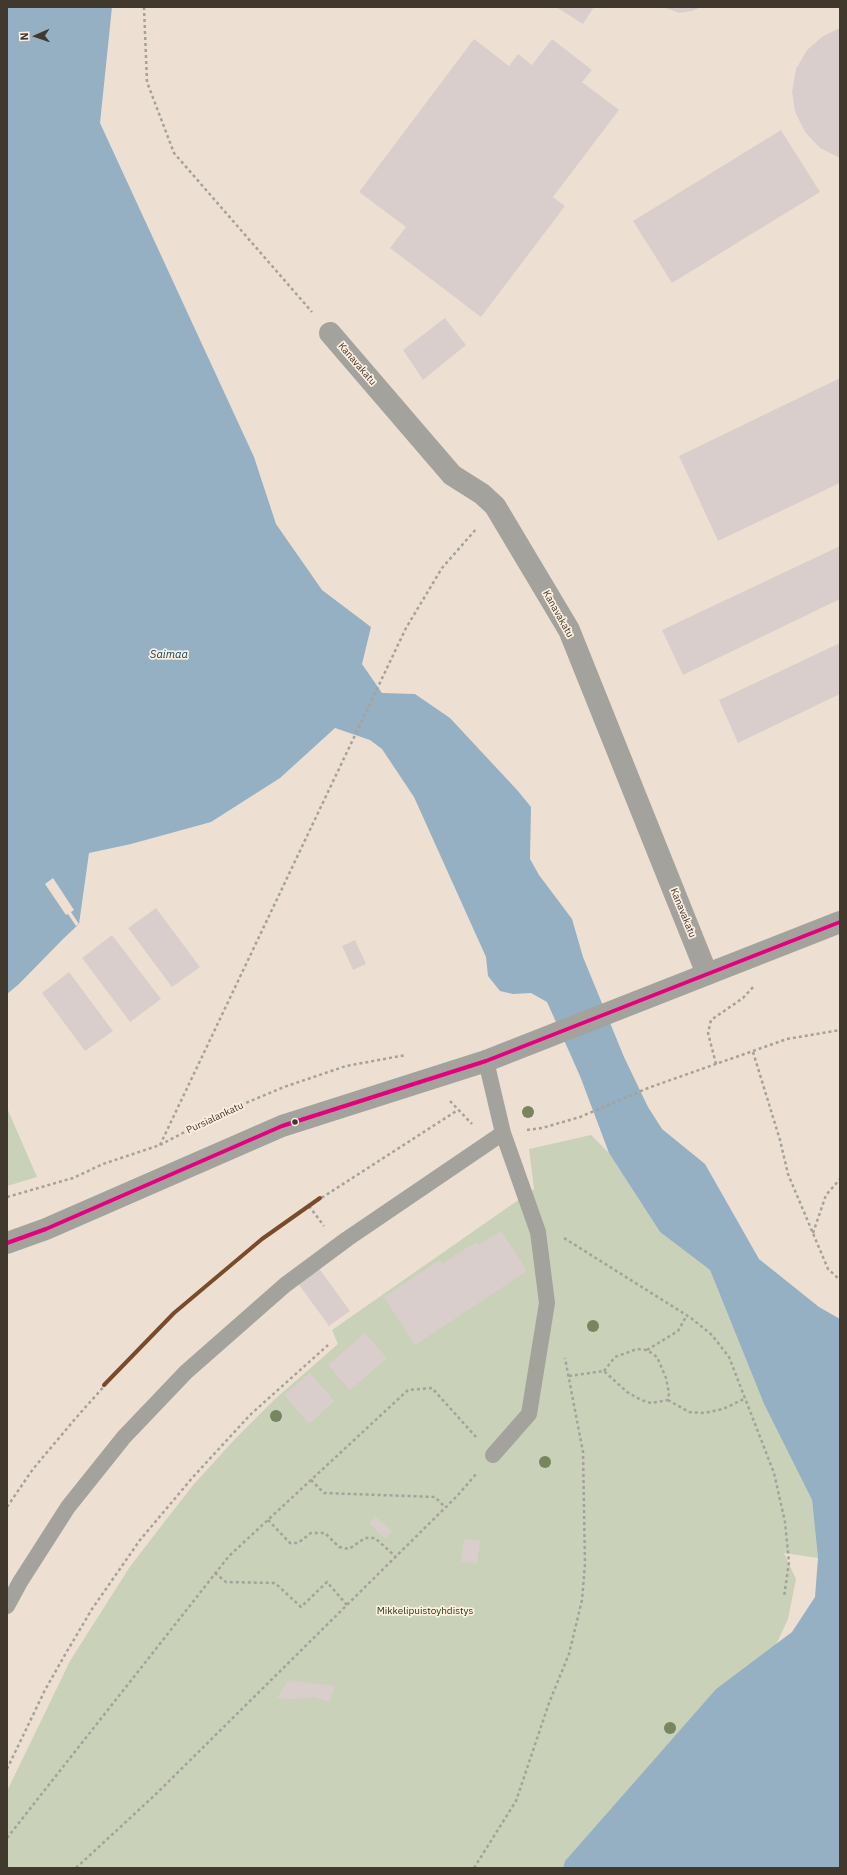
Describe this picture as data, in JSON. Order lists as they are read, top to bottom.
{
  "streets": {
    "street": ["Kanavakatu"],
    "path": ["Pursialankatu"]
  },
  "water": ["Saimaa"],
  "parks": ["Mikkelipuistoyhdistys"],
  "north": "left"
}
